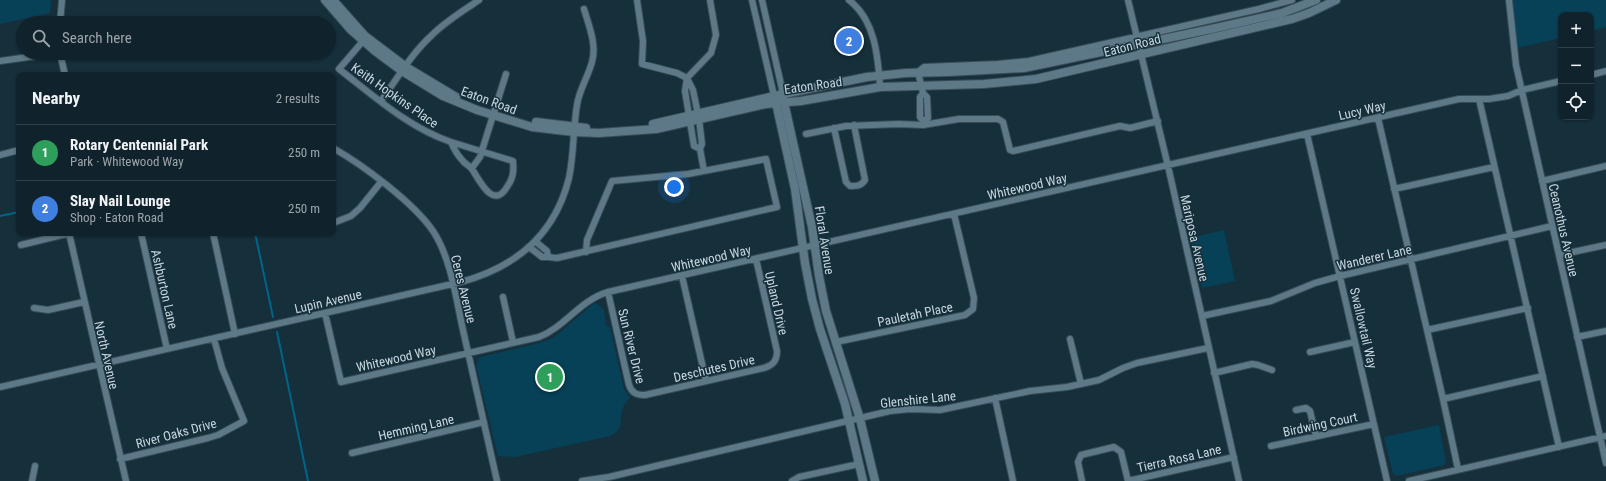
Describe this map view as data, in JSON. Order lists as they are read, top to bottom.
{
  "streets": {
    "street": [
      "Eaton Road",
      "Keith Hopkins Place",
      "Lucy Way",
      "Whitewood Way",
      "Ceanothus Avenue",
      "Mariposa Avenue",
      "Floral Avenue",
      "Wanderer Lane",
      "Ashburton Lane",
      "Ceres Avenue",
      "Lupin Avenue",
      "Upland Drive",
      "Pauletah Place",
      "Swallowtail Way",
      "Sun River Drive",
      "North Avenue",
      "Deschutes Drive",
      "Glenshire Lane",
      "Birdwing Court",
      "Hemming Lane",
      "River Oaks Drive",
      "Tierra Rosa Lane"
    ]
  },
  "crossings": [
    ["Eaton Road", "Keith Hopkins Place"],
    ["Eaton Road", "Mariposa Avenue"],
    ["Eaton Road", "Floral Avenue"],
    ["Eaton Road", "Lupin Avenue"],
    ["Lucy Way", "Whitewood Way"],
    ["Lucy Way", "Ceanothus Avenue"],
    ["Lucy Way", "Mariposa Avenue"],
    ["Lucy Way", "Swallowtail Way"],
    ["Whitewood Way", "Mariposa Avenue"],
    ["Whitewood Way", "Floral Avenue"],
    ["Whitewood Way", "Ceres Avenue"],
    ["Whitewood Way", "Lupin Avenue"],
    ["Whitewood Way", "Upland Drive"],
    ["Whitewood Way", "Pauletah Place"],
    ["Whitewood Way", "Sun River Drive"],
    ["Ceanothus Avenue", "Wanderer Lane"],
    ["Mariposa Avenue", "Wanderer Lane"],
    ["Mariposa Avenue", "Glenshire Lane"],
    ["Mariposa Avenue", "Tierra Rosa Lane"],
    ["Floral Avenue", "Pauletah Place"],
    ["Floral Avenue", "Glenshire Lane"],
    ["Wanderer Lane", "Swallowtail Way"],
    ["Ashburton Lane", "Lupin Avenue"],
    ["Ceres Avenue", "Lupin Avenue"],
    ["Ceres Avenue", "Hemming Lane"],
    ["Lupin Avenue", "North Avenue"],
    ["Lupin Avenue", "River Oaks Drive"],
    ["Upland Drive", "Deschutes Drive"],
    ["Swallowtail Way", "Birdwing Court"],
    ["Sun River Drive", "Deschutes Drive"],
    ["North Avenue", "River Oaks Drive"]
  ],
  "page": {
    "map_buttons": ["+", "−"],
    "search": "Search here",
    "pins": ["2", "1"],
    "heading": ["Nearby", "2 results"],
    "list": [
      {
        "mark": "1",
        "name": "Rotary Centennial Park",
        "note": "Park · Whitewood Way",
        "value": "250 m"
      },
      {
        "mark": "2",
        "name": "Slay Nail Lounge",
        "note": "Shop · Eaton Road",
        "value": "250 m"
      }
    ]
  }
}
